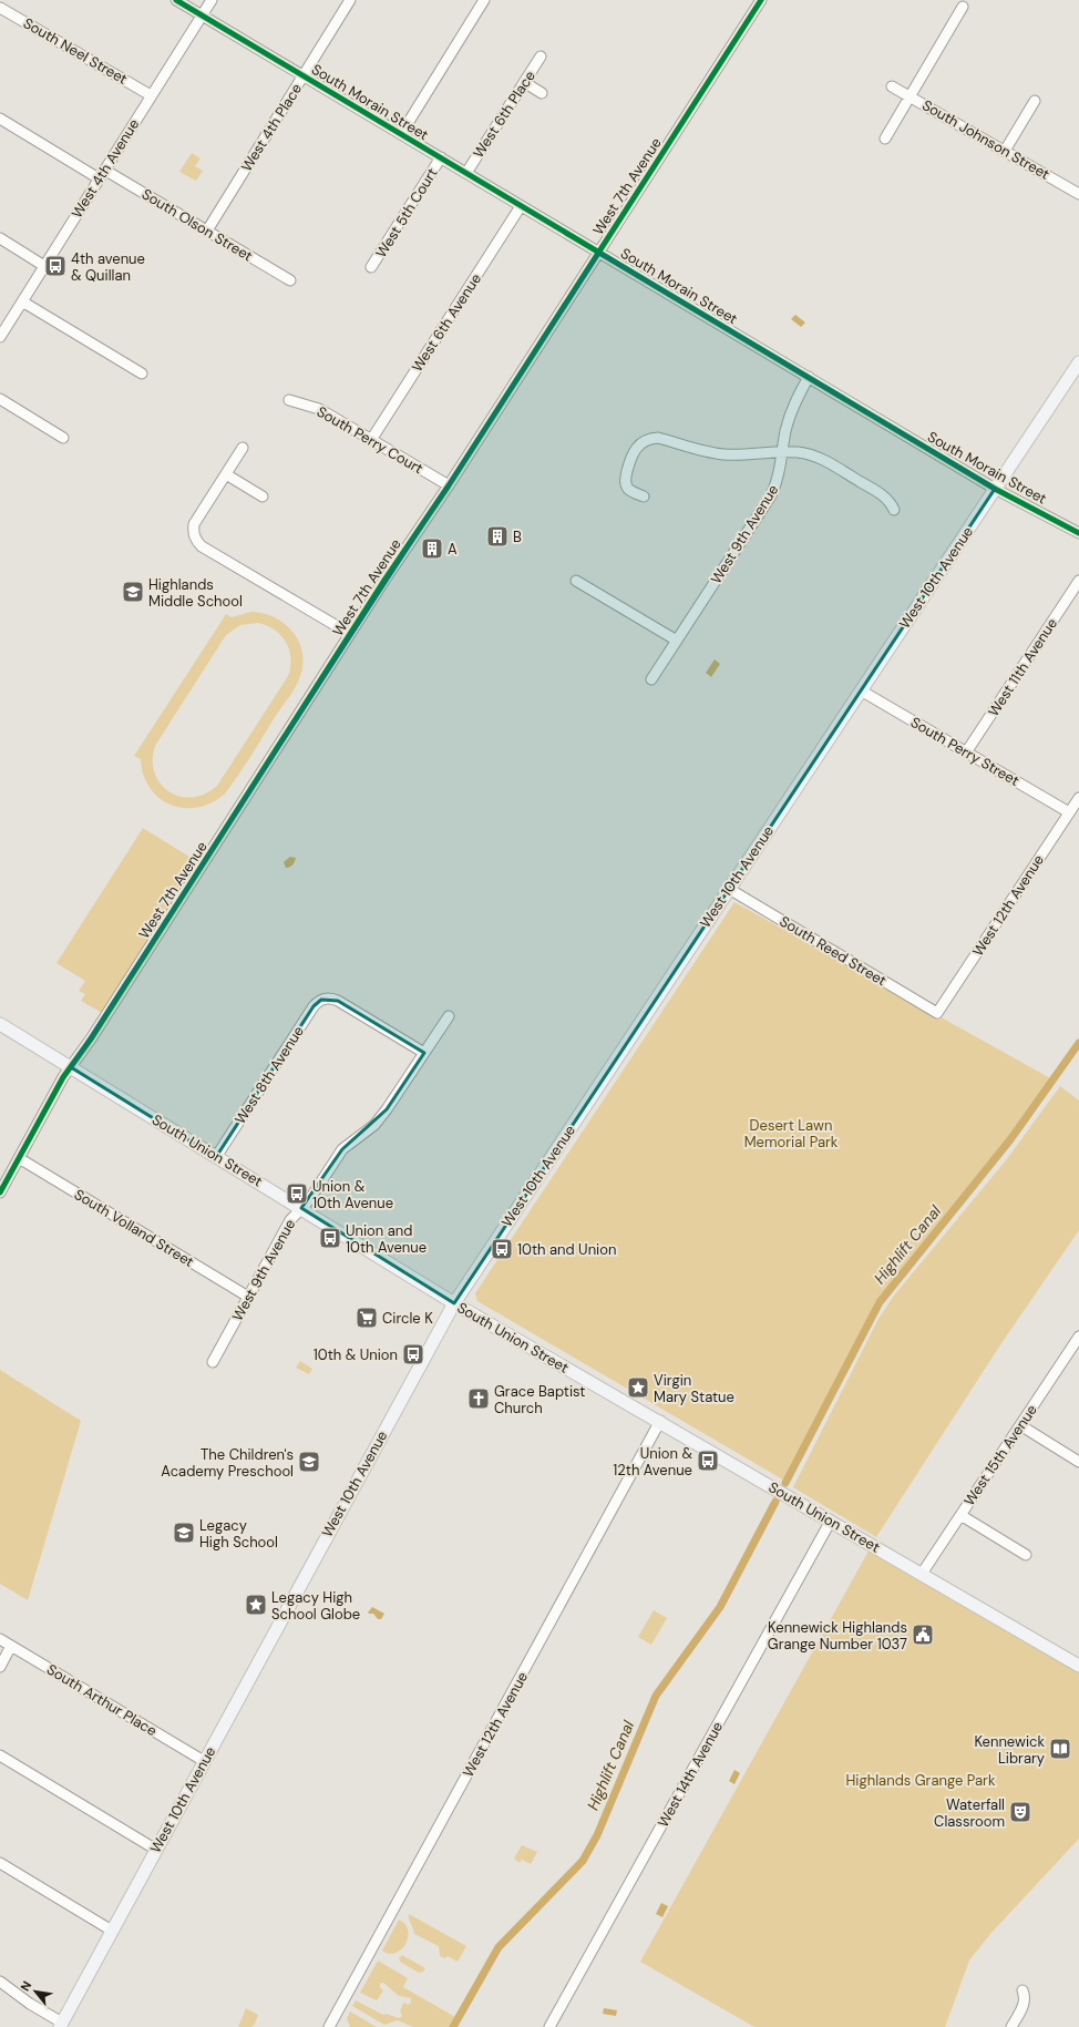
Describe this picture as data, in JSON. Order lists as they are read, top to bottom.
{
  "streets": {
    "main road": ["West 10th Avenue", "South Union Street"],
    "street": [
      "South Neel Street",
      "South Morain Street",
      "West 6th Place",
      "West 4th Place",
      "South Johnson Street",
      "West 4th Avenue",
      "West 7th Avenue",
      "West 5th Court",
      "South Olson Street",
      "West 6th Avenue",
      "South Perry Court",
      "West 9th Avenue",
      "West 11th Avenue",
      "South Perry Street",
      "West 12th Avenue",
      "South Reed Street",
      "West 8th Avenue",
      "South Volland Street",
      "West 15th Avenue",
      "South Arthur Place",
      "West 14th Avenue"
    ]
  },
  "crossings": [
    ["South Neel Street", "West 4th Avenue"],
    ["South Morain Street", "West 6th Place"],
    ["South Morain Street", "West 4th Place"],
    ["South Morain Street", "West 4th Avenue"],
    ["South Morain Street", "West 7th Avenue"],
    ["South Morain Street", "West 5th Court"],
    ["South Morain Street", "West 6th Avenue"],
    ["South Morain Street", "West 9th Avenue"],
    ["South Morain Street", "West 10th Avenue"],
    ["West 4th Place", "South Olson Street"],
    ["West 4th Avenue", "South Olson Street"],
    ["West 7th Avenue", "South Perry Court"],
    ["West 7th Avenue", "South Union Street"],
    ["West 7th Avenue", "South Volland Street"],
    ["West 6th Avenue", "South Perry Court"],
    ["West 9th Avenue", "West 8th Avenue"],
    ["West 9th Avenue", "South Union Street"],
    ["West 9th Avenue", "South Volland Street"],
    ["West 10th Avenue", "South Perry Street"],
    ["West 10th Avenue", "South Reed Street"],
    ["West 10th Avenue", "South Union Street"],
    ["West 10th Avenue", "South Arthur Place"],
    ["West 11th Avenue", "South Perry Street"],
    ["South Perry Street", "West 12th Avenue"],
    ["West 12th Avenue", "South Reed Street"],
    ["West 12th Avenue", "South Union Street"],
    ["West 8th Avenue", "South Union Street"],
    ["South Union Street", "West 15th Avenue"],
    ["South Union Street", "West 14th Avenue"]
  ],
  "water": ["Highlift Canal"],
  "parks": ["Desert Lawn Memorial Park", "Highlands Grange Park"],
  "places": {
    "bus stop": [
      "4th avenue & Quillan",
      "Union & 10th Avenue",
      "Union and 10th Avenue",
      "10th and Union",
      "10th & Union",
      "Union & 12th Avenue"
    ],
    "building": ["B", "A"],
    "school or university": ["Highlands Middle School", "The Children's Academy Preschool", "Legacy High School"],
    "supermarket": ["Circle K"],
    "place": ["Virgin Mary Statue", "Legacy High School Globe"],
    "church": ["Grace Baptist Church"],
    "public building": ["Kennewick Highlands Grange Number 1037"],
    "library": ["Kennewick Library"],
    "theatre": ["Waterfall Classroom"]
  },
  "north": "top left"
}
